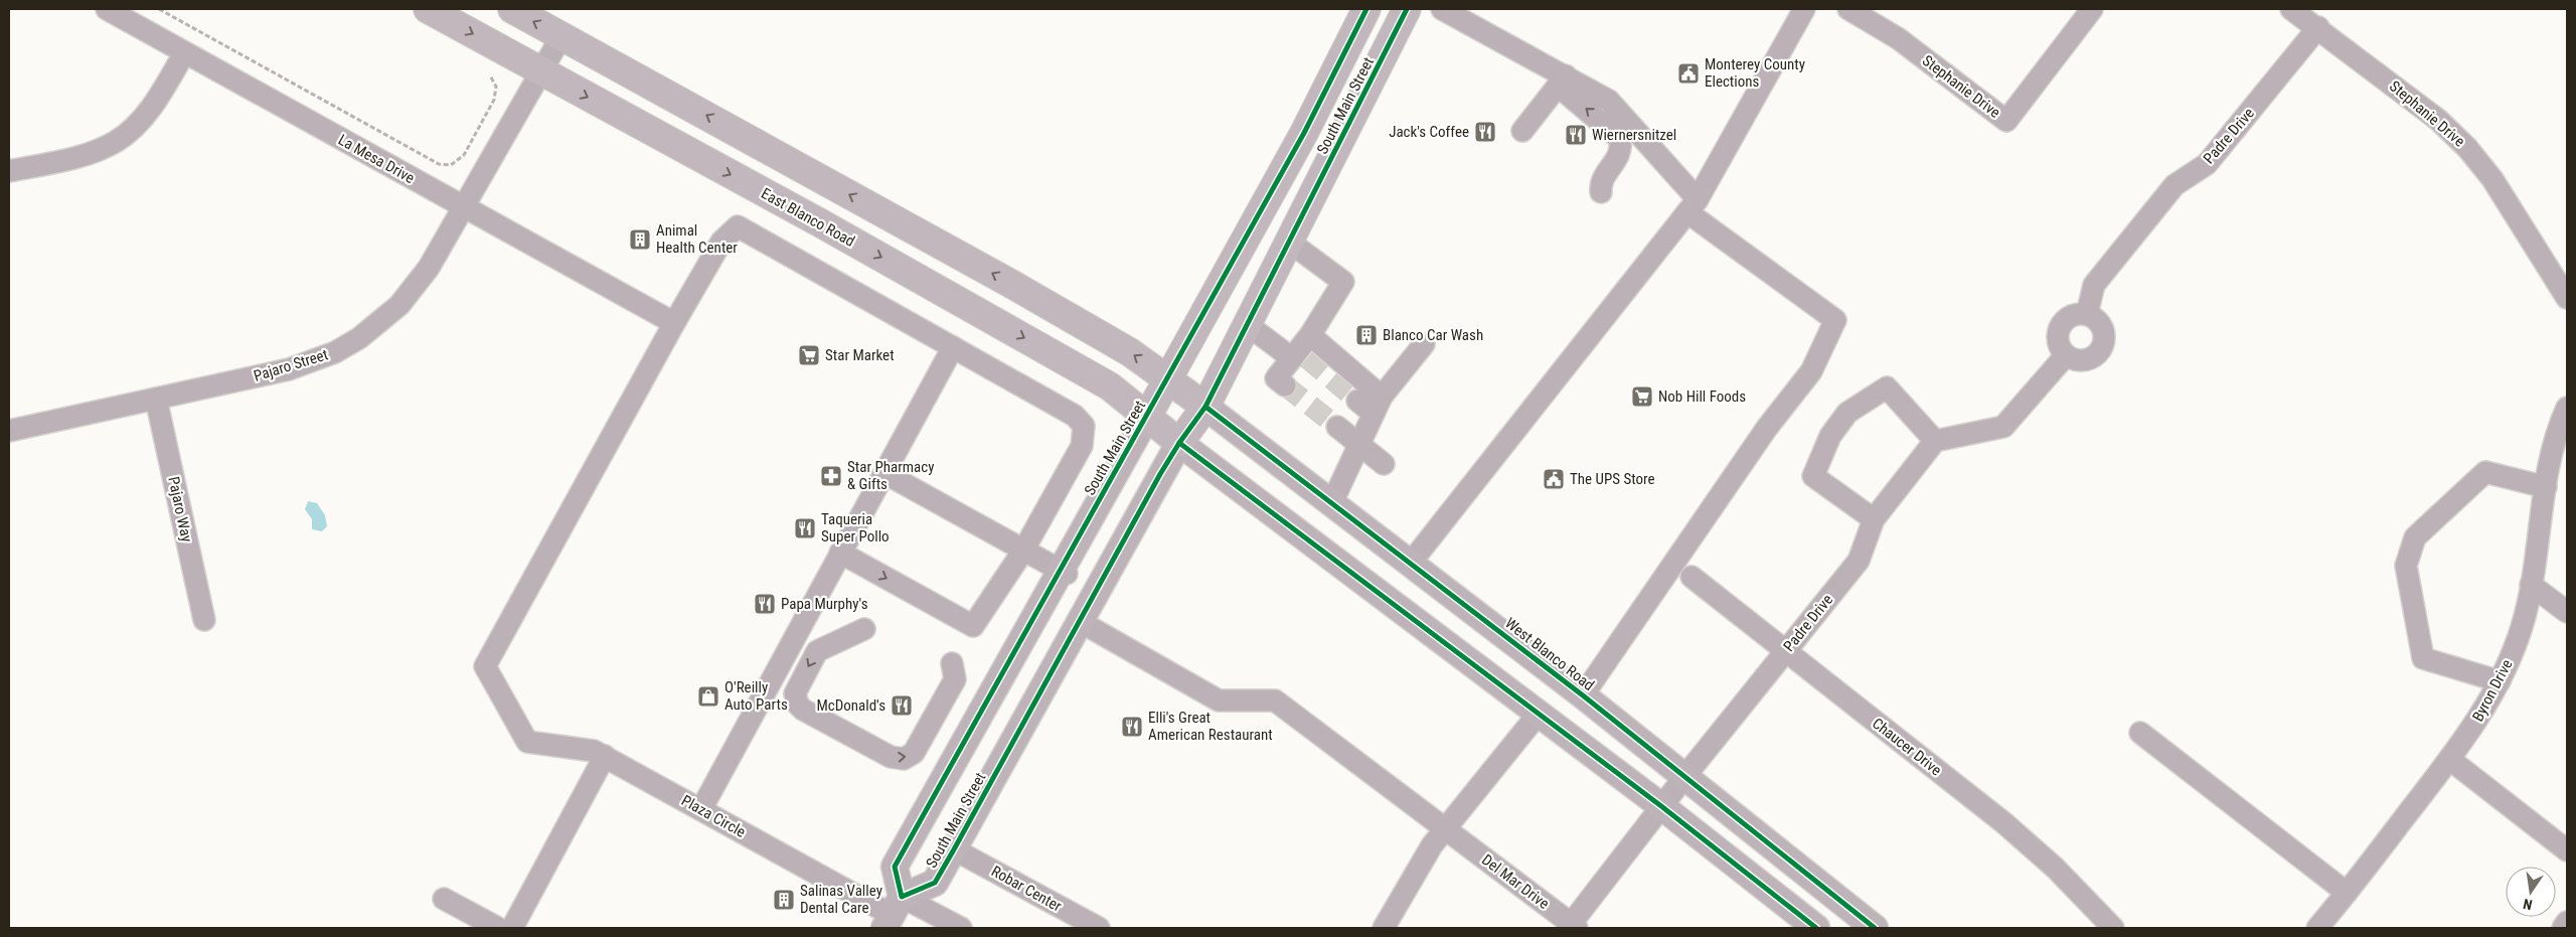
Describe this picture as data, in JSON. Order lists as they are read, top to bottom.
{
  "streets": {
    "highway": ["South Main Street", "East Blanco Road"],
    "main road": ["West Blanco Road"],
    "street": [
      "Stephanie Drive",
      "Padre Drive",
      "La Mesa Drive",
      "Pajaro Street",
      "Pajaro Way",
      "Byron Drive",
      "Chaucer Drive",
      "Plaza Circle",
      "Del Mar Drive",
      "Robar Center"
    ]
  },
  "crossings": [
    ["Stephanie Drive", "Padre Drive"],
    ["South Main Street", "East Blanco Road"],
    ["South Main Street", "West Blanco Road"],
    ["South Main Street", "Plaza Circle"],
    ["South Main Street", "Del Mar Drive"],
    ["South Main Street", "Robar Center"],
    ["Padre Drive", "West Blanco Road"],
    ["Padre Drive", "Chaucer Drive"],
    ["Padre Drive", "Del Mar Drive"],
    ["La Mesa Drive", "Pajaro Street"],
    ["La Mesa Drive", "Plaza Circle"],
    ["East Blanco Road", "Pajaro Street"],
    ["Pajaro Street", "Pajaro Way"]
  ],
  "places": {
    "public building": ["Monterey County Elections", "The UPS Store"],
    "restaurant": [
      "Jack's Coffee",
      "Wiernersnitzel",
      "Taqueria Super Pollo",
      "Papa Murphy's",
      "McDonald's",
      "Elli's Great American Restaurant"
    ],
    "building": ["Animal Health Center", "Blanco Car Wash", "Salinas Valley Dental Care"],
    "supermarket": ["Star Market", "Nob Hill Foods"],
    "pharmacy": ["Star Pharmacy & Gifts"],
    "shop": ["O'Reilly Auto Parts"]
  },
  "north": "bottom"
}
